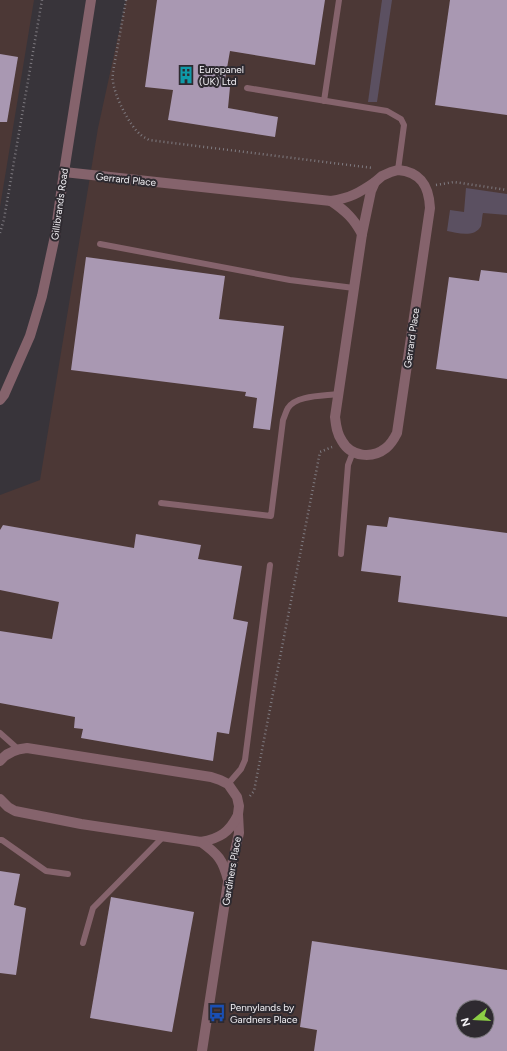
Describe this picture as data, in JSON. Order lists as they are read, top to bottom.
{
  "streets": {
    "street": ["Gerrard Place", "Gillibrands Road", "Gardiners Place"]
  },
  "crossings": [
    ["Gerrard Place", "Gillibrands Road"]
  ],
  "places": {
    "building": ["Europanel (UK) Ltd"],
    "bus stop": ["Pennylands by Gardners Place"]
  },
  "north": "left"
}
